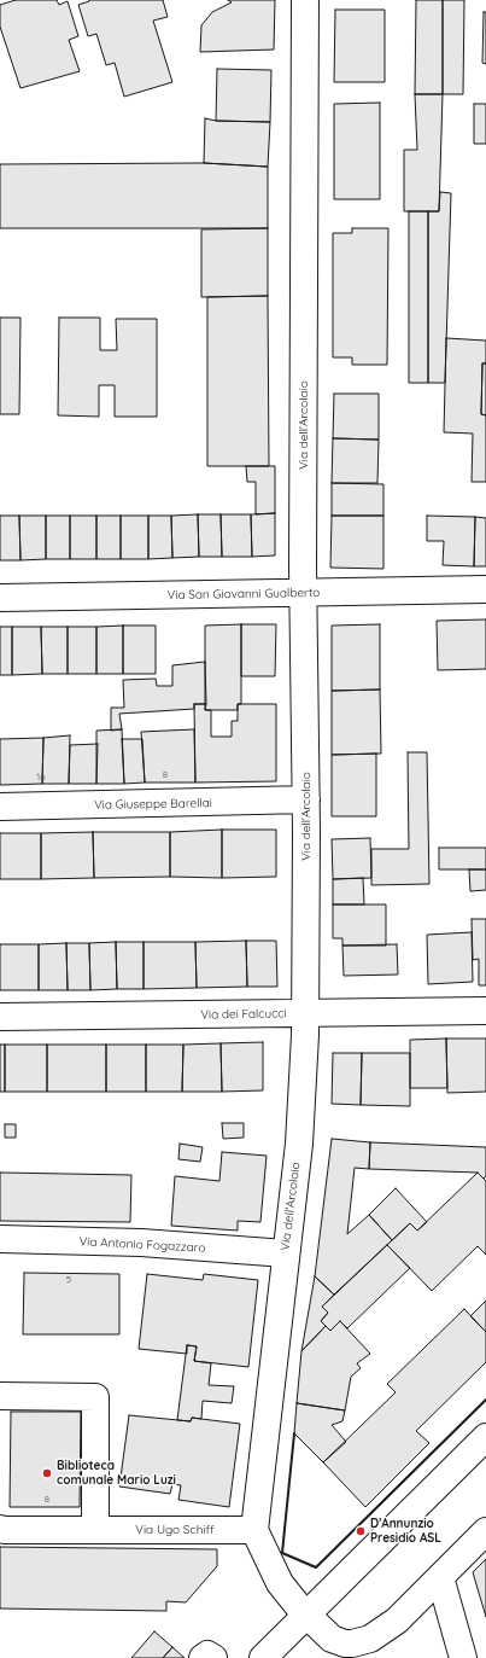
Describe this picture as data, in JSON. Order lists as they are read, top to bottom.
{
  "streets": {
    "street": [
      "Via dell'Arcolaio",
      "Via San Giovanni Gualberto",
      "Via Giuseppe Barellai",
      "Via dei Falcucci",
      "Via Antonio Fogazzaro",
      "Via Ugo Schiff"
    ]
  },
  "crossings": [
    ["Via dell'Arcolaio", "Via San Giovanni Gualberto"],
    ["Via dell'Arcolaio", "Via Giuseppe Barellai"],
    ["Via dell'Arcolaio", "Via dei Falcucci"],
    ["Via dell'Arcolaio", "Via Antonio Fogazzaro"],
    ["Via dell'Arcolaio", "Via Ugo Schiff"]
  ],
  "places": ["Biblioteca comunale Mario Luzi", "D'Annunzio Presidio ASL"],
  "house_numbers": [
    "8",
    "16",
    "5",
    "8"
  ]
}
